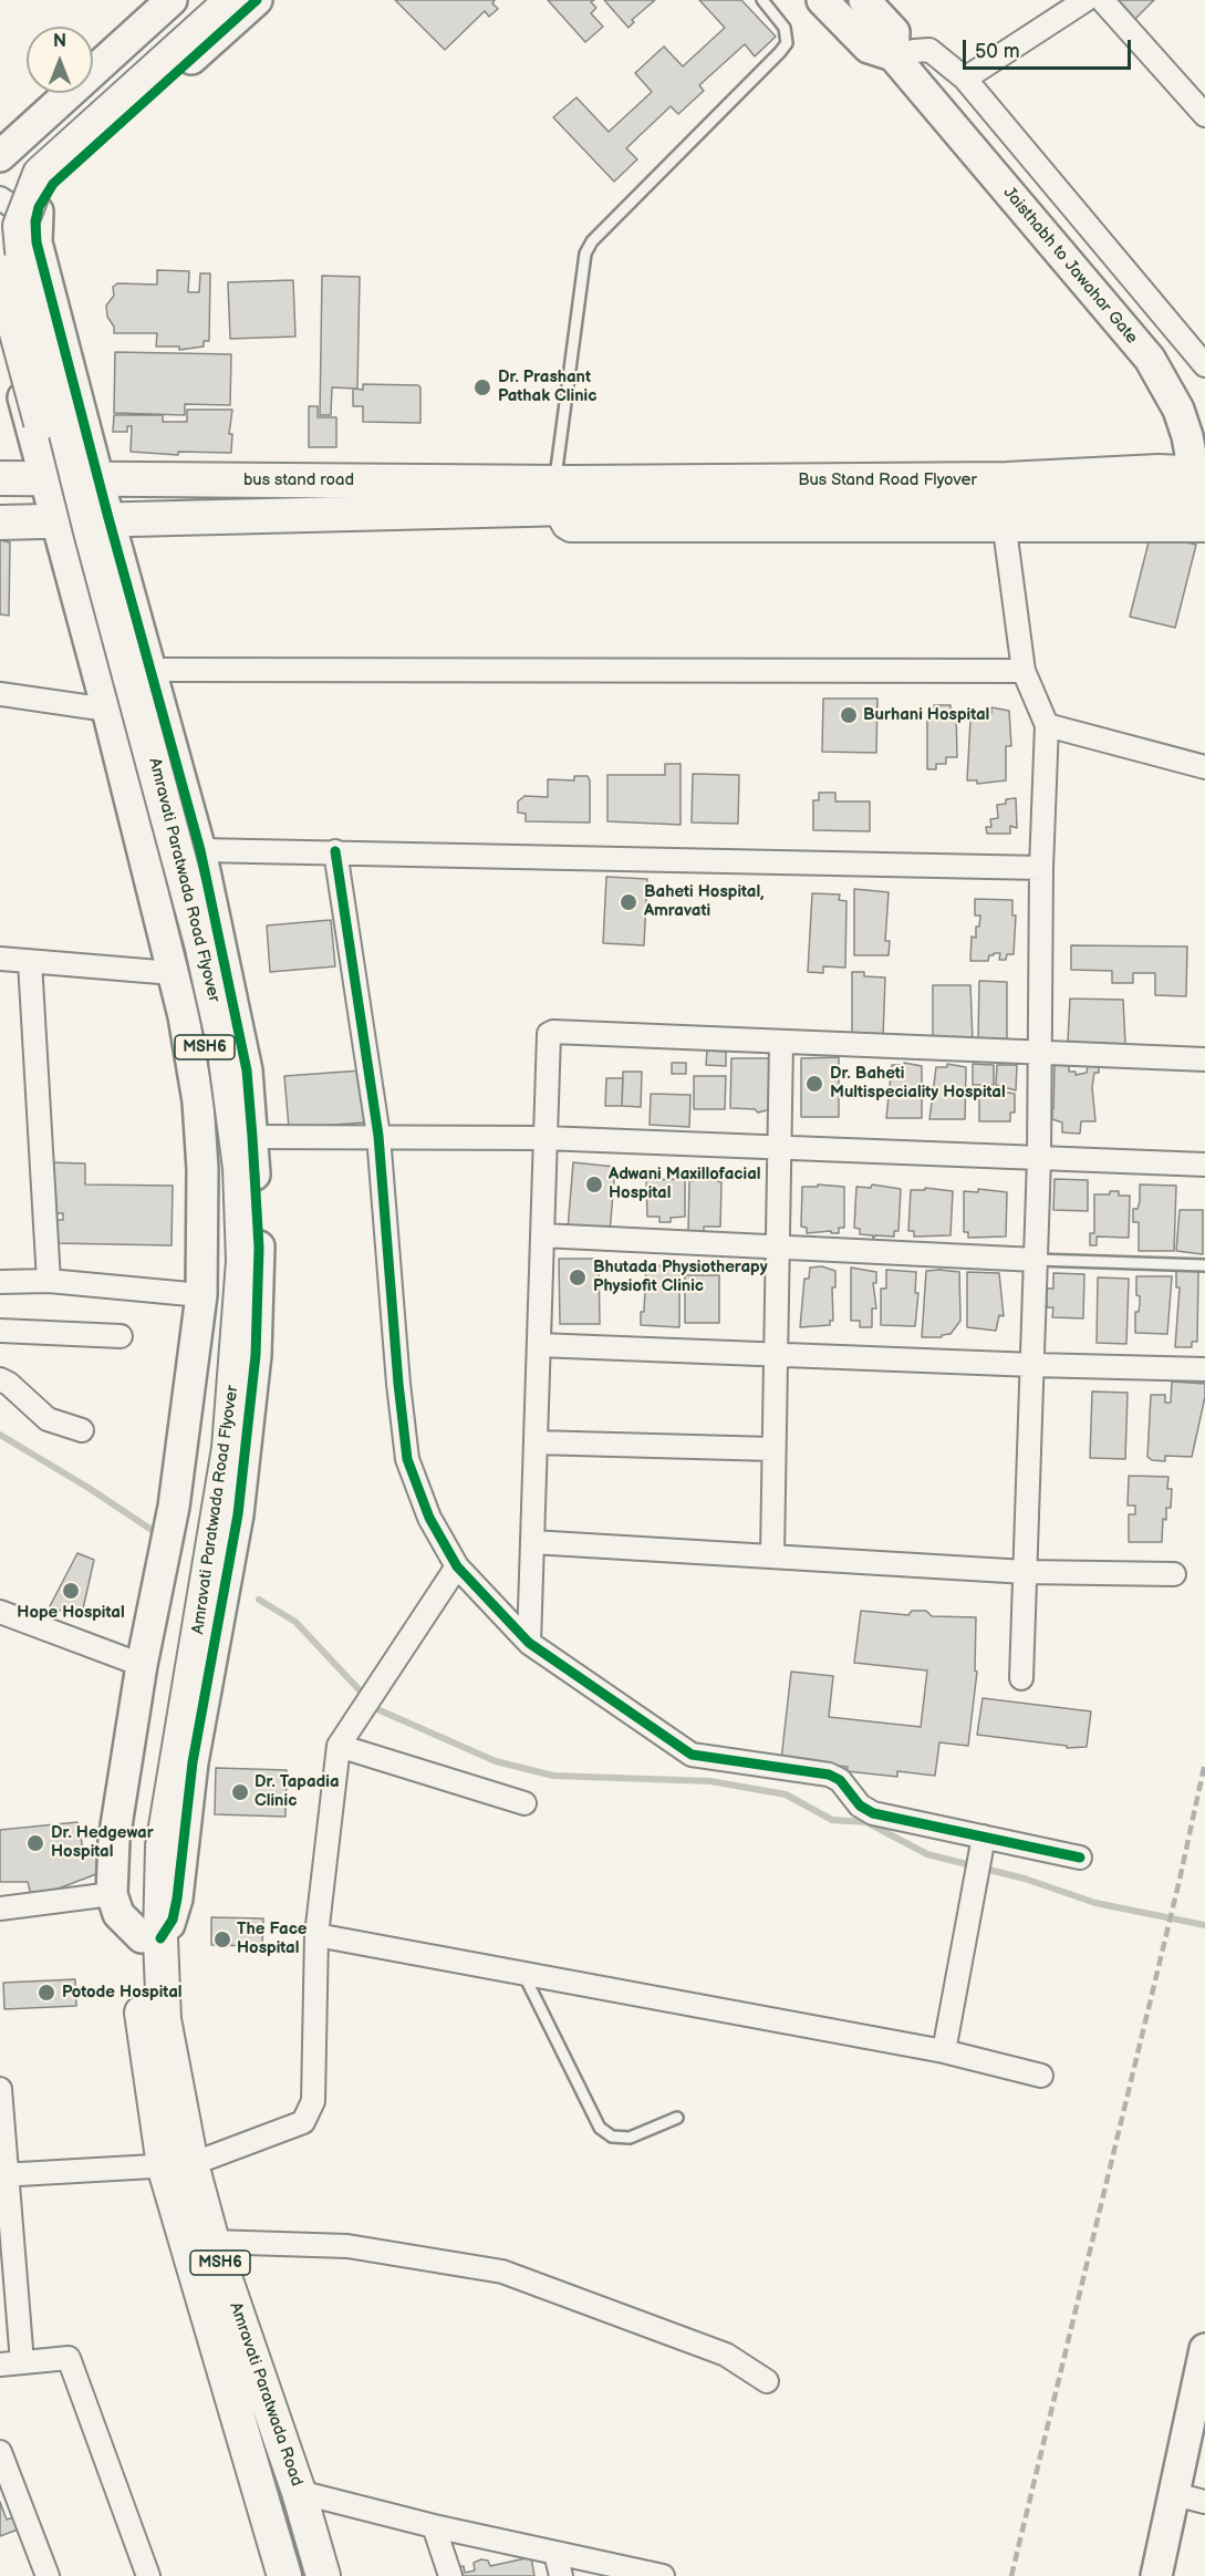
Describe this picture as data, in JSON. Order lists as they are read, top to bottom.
{
  "streets": {
    "main road": [
      "bus stand road",
      "Bus Stand Road Flyover",
      "Amravati Paratwada Road Flyover",
      "MSH6",
      "Amravati Paratwada Road"
    ],
    "street": ["Jaisthabh to Jawahar Gate"]
  },
  "crossings": [
    ["Jaisthabh to Jawahar Gate", "Bus Stand Road Flyover"],
    ["bus stand road", "Bus Stand Road Flyover"],
    ["Amravati Paratwada Road Flyover", "Amravati Paratwada Road"]
  ],
  "places": [
    "Dr. Prashant Pathak Clinic",
    "Burhani Hospital",
    "Baheti Hospital, Amravati",
    "Dr. Baheti Multispeciality Hospital",
    "Adwani Maxillofacial Hospital",
    "Bhutada Physiotherapy Physiofit Clinic",
    "Hope Hospital",
    "Dr. Tapadia Clinic",
    "Dr. Hedgewar Hospital",
    "The Face Hospital",
    "Potode Hospital"
  ],
  "scale_bar": "50 m",
  "north": "top"
}
